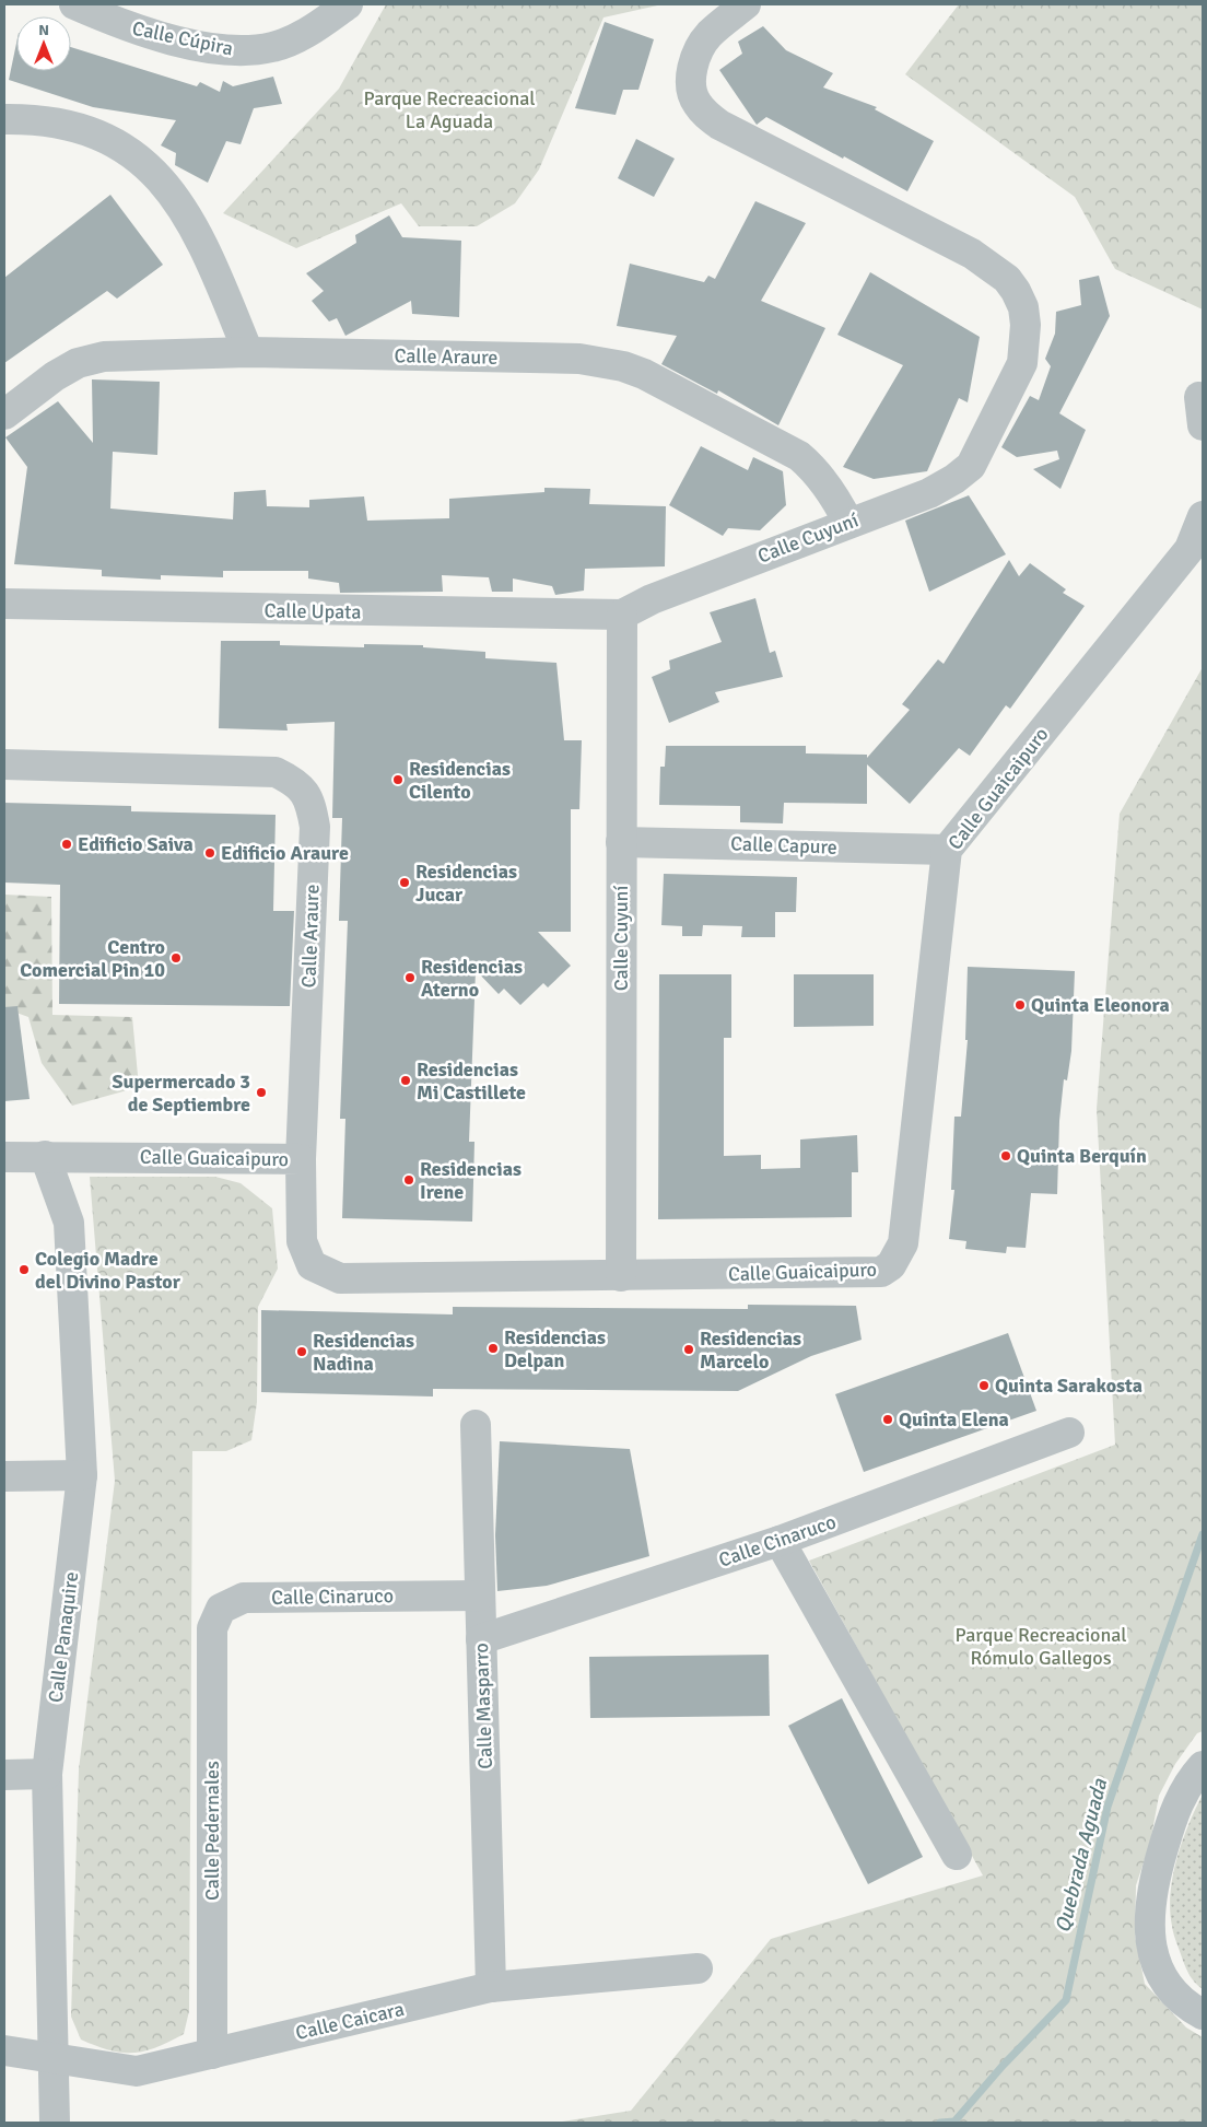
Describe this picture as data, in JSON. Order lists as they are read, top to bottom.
{
  "streets": {
    "street": [
      "Calle Cúpira",
      "Calle Araure",
      "Calle Cuyuní",
      "Calle Upata",
      "Calle Guaicaipuro",
      "Calle Capure",
      "Calle Cinaruco",
      "Calle Panaquire",
      "Calle Masparro",
      "Calle Pedernales",
      "Calle Caicara"
    ]
  },
  "crossings": [
    ["Calle Araure", "Calle Cuyuní"],
    ["Calle Araure", "Calle Guaicaipuro"],
    ["Calle Cuyuní", "Calle Upata"],
    ["Calle Cuyuní", "Calle Guaicaipuro"],
    ["Calle Cuyuní", "Calle Capure"],
    ["Calle Guaicaipuro", "Calle Capure"],
    ["Calle Guaicaipuro", "Calle Panaquire"],
    ["Calle Cinaruco", "Calle Masparro"],
    ["Calle Cinaruco", "Calle Pedernales"],
    ["Calle Panaquire", "Calle Caicara"],
    ["Calle Masparro", "Calle Caicara"],
    ["Calle Pedernales", "Calle Caicara"]
  ],
  "water": ["Quebrada Aguada"],
  "parks": ["Parque Recreacional La Aguada", "Parque Recreacional Rómulo Gallegos"],
  "places": [
    "Residencias Cilento",
    "Edificio Saiva",
    "Edificio Araure",
    "Residencias Jucar",
    "Centro Comercial Pin 10",
    "Residencias Aterno",
    "Quinta Eleonora",
    "Residencias Mi Castillete",
    "Supermercado 3 de Septiembre",
    "Quinta Berquín",
    "Residencias Irene",
    "Colegio Madre del Divino Pastor",
    "Residencias Delpan",
    "Residencias Marcelo",
    "Residencias Nadina",
    "Quinta Sarakosta",
    "Quinta Elena"
  ],
  "north": "top"
}
